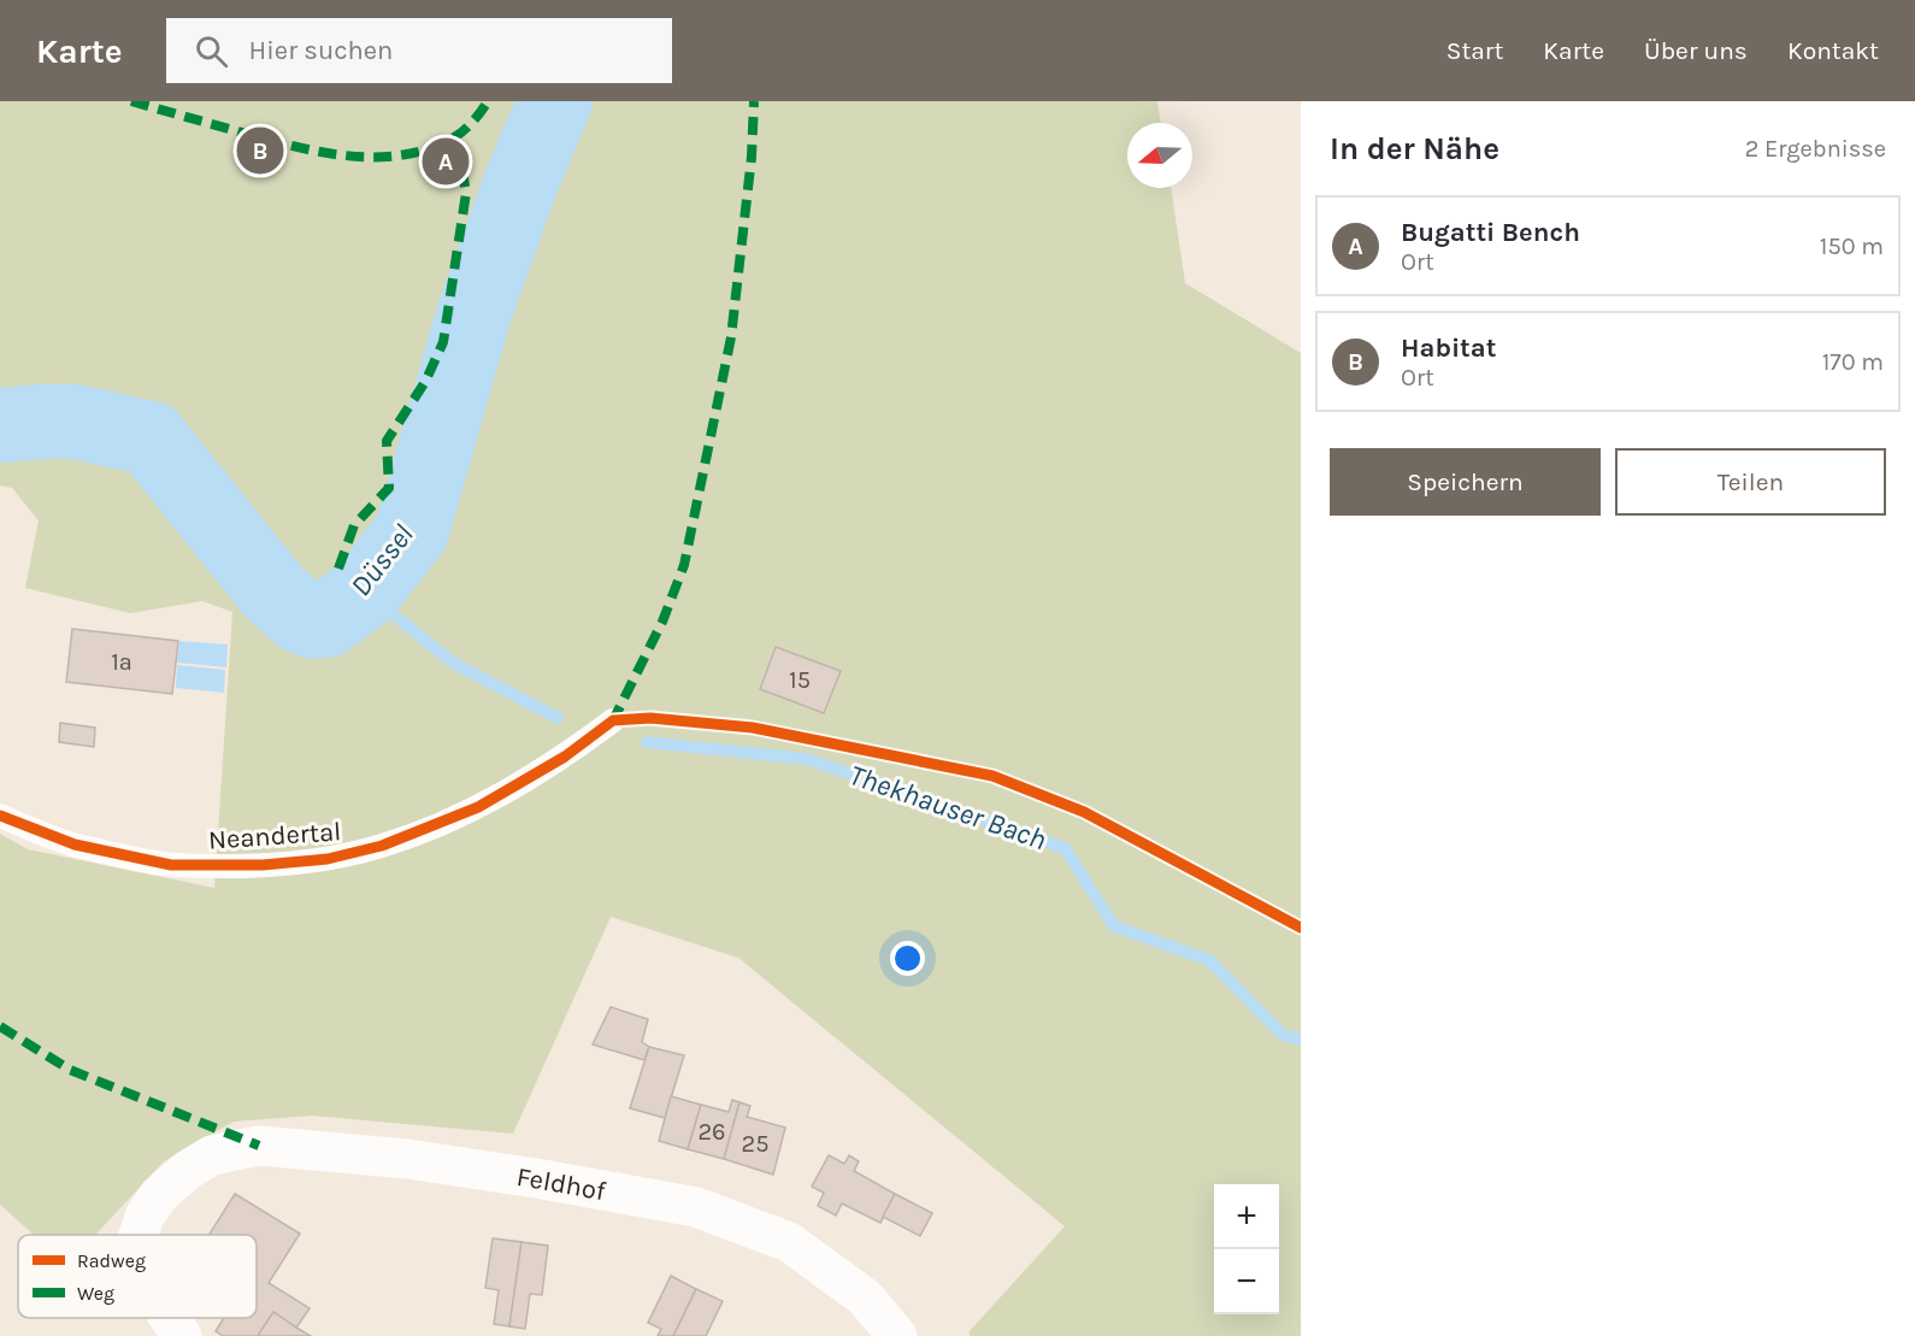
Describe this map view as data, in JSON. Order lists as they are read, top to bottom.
{
  "streets": {
    "main road": ["Feldhof"],
    "lane": ["Neandertal"]
  },
  "water": ["Düssel", "Thekhauser Bach"],
  "house_numbers": [
    "1a",
    "15",
    "26",
    "25"
  ],
  "legend": ["Radweg", "Weg"],
  "north": "left",
  "page": {
    "header": "Karte",
    "search": "Hier suchen",
    "nav": [
      "Start",
      "Karte",
      "Über uns",
      "Kontakt"
    ],
    "heading": ["In der Nähe", "2 Ergebnisse"],
    "pins": ["B", "A"],
    "list": [
      {
        "mark": "A",
        "name": "Bugatti Bench",
        "note": "Ort",
        "value": "150 m"
      },
      {
        "mark": "B",
        "name": "Habitat",
        "note": "Ort",
        "value": "170 m"
      }
    ],
    "buttons": ["Speichern", "Teilen"],
    "map_buttons": ["+", "−"]
  }
}
